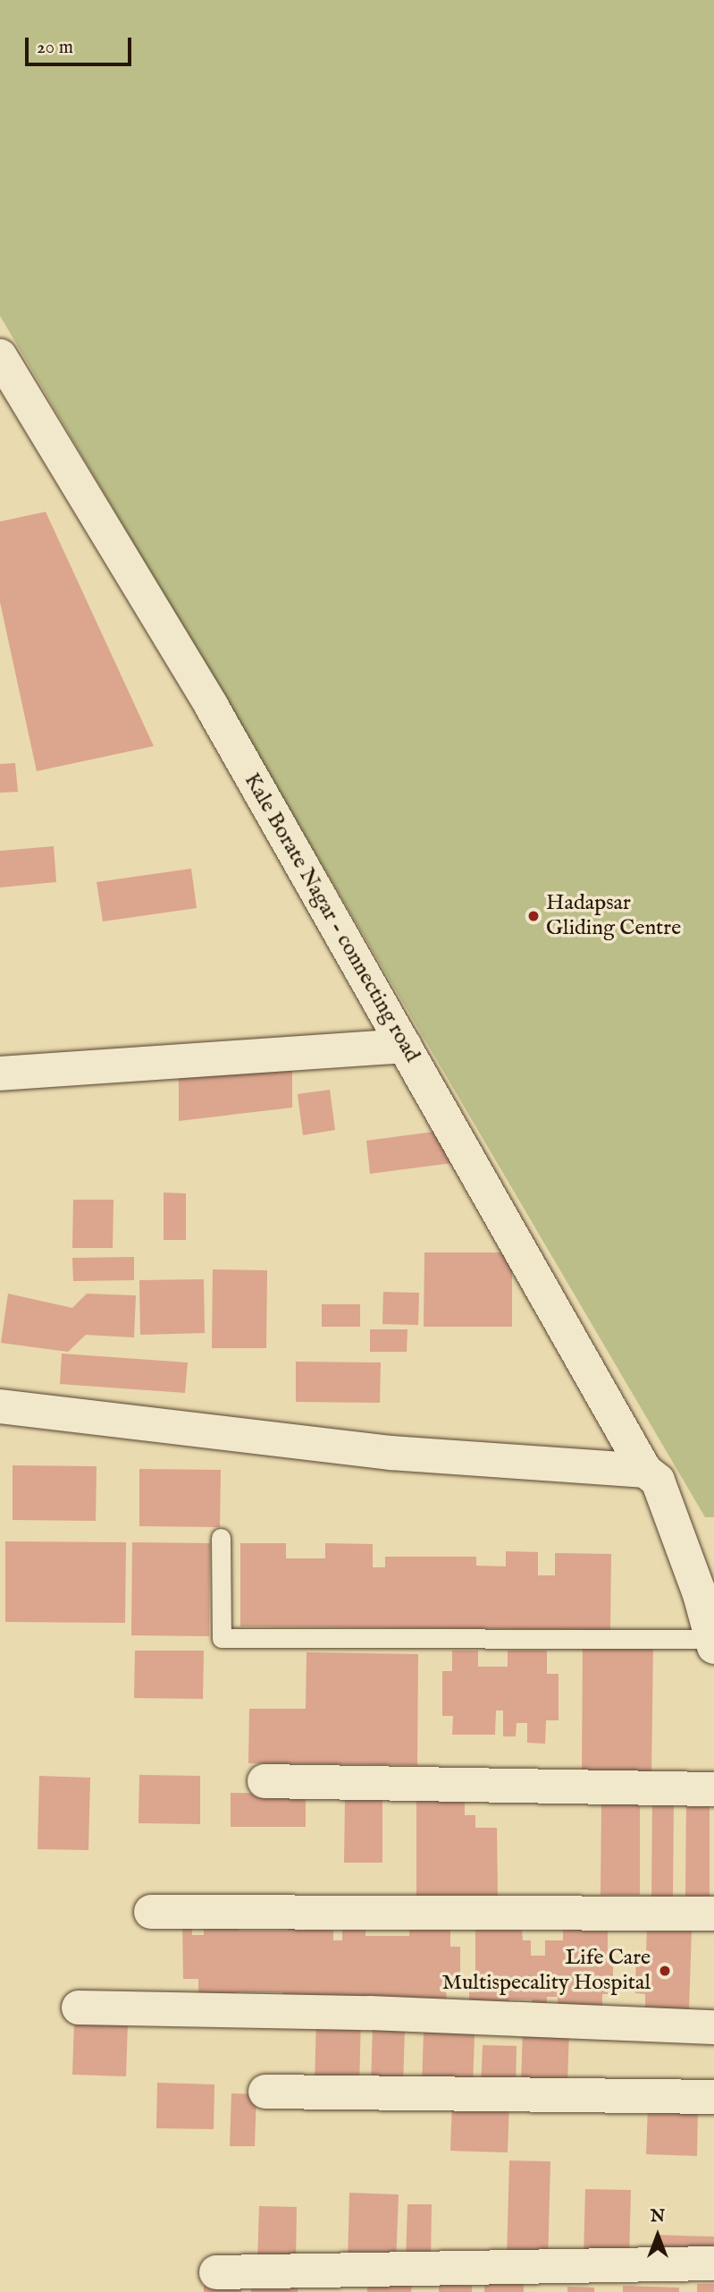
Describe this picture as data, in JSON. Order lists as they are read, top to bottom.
{
  "streets": {
    "street": ["Kale Borate Nagar - connecting road"]
  },
  "places": ["Hadapsar Gliding Centre", "Life Care Multispecality Hospital"],
  "scale_bar": "20 m",
  "north": "top"
}
